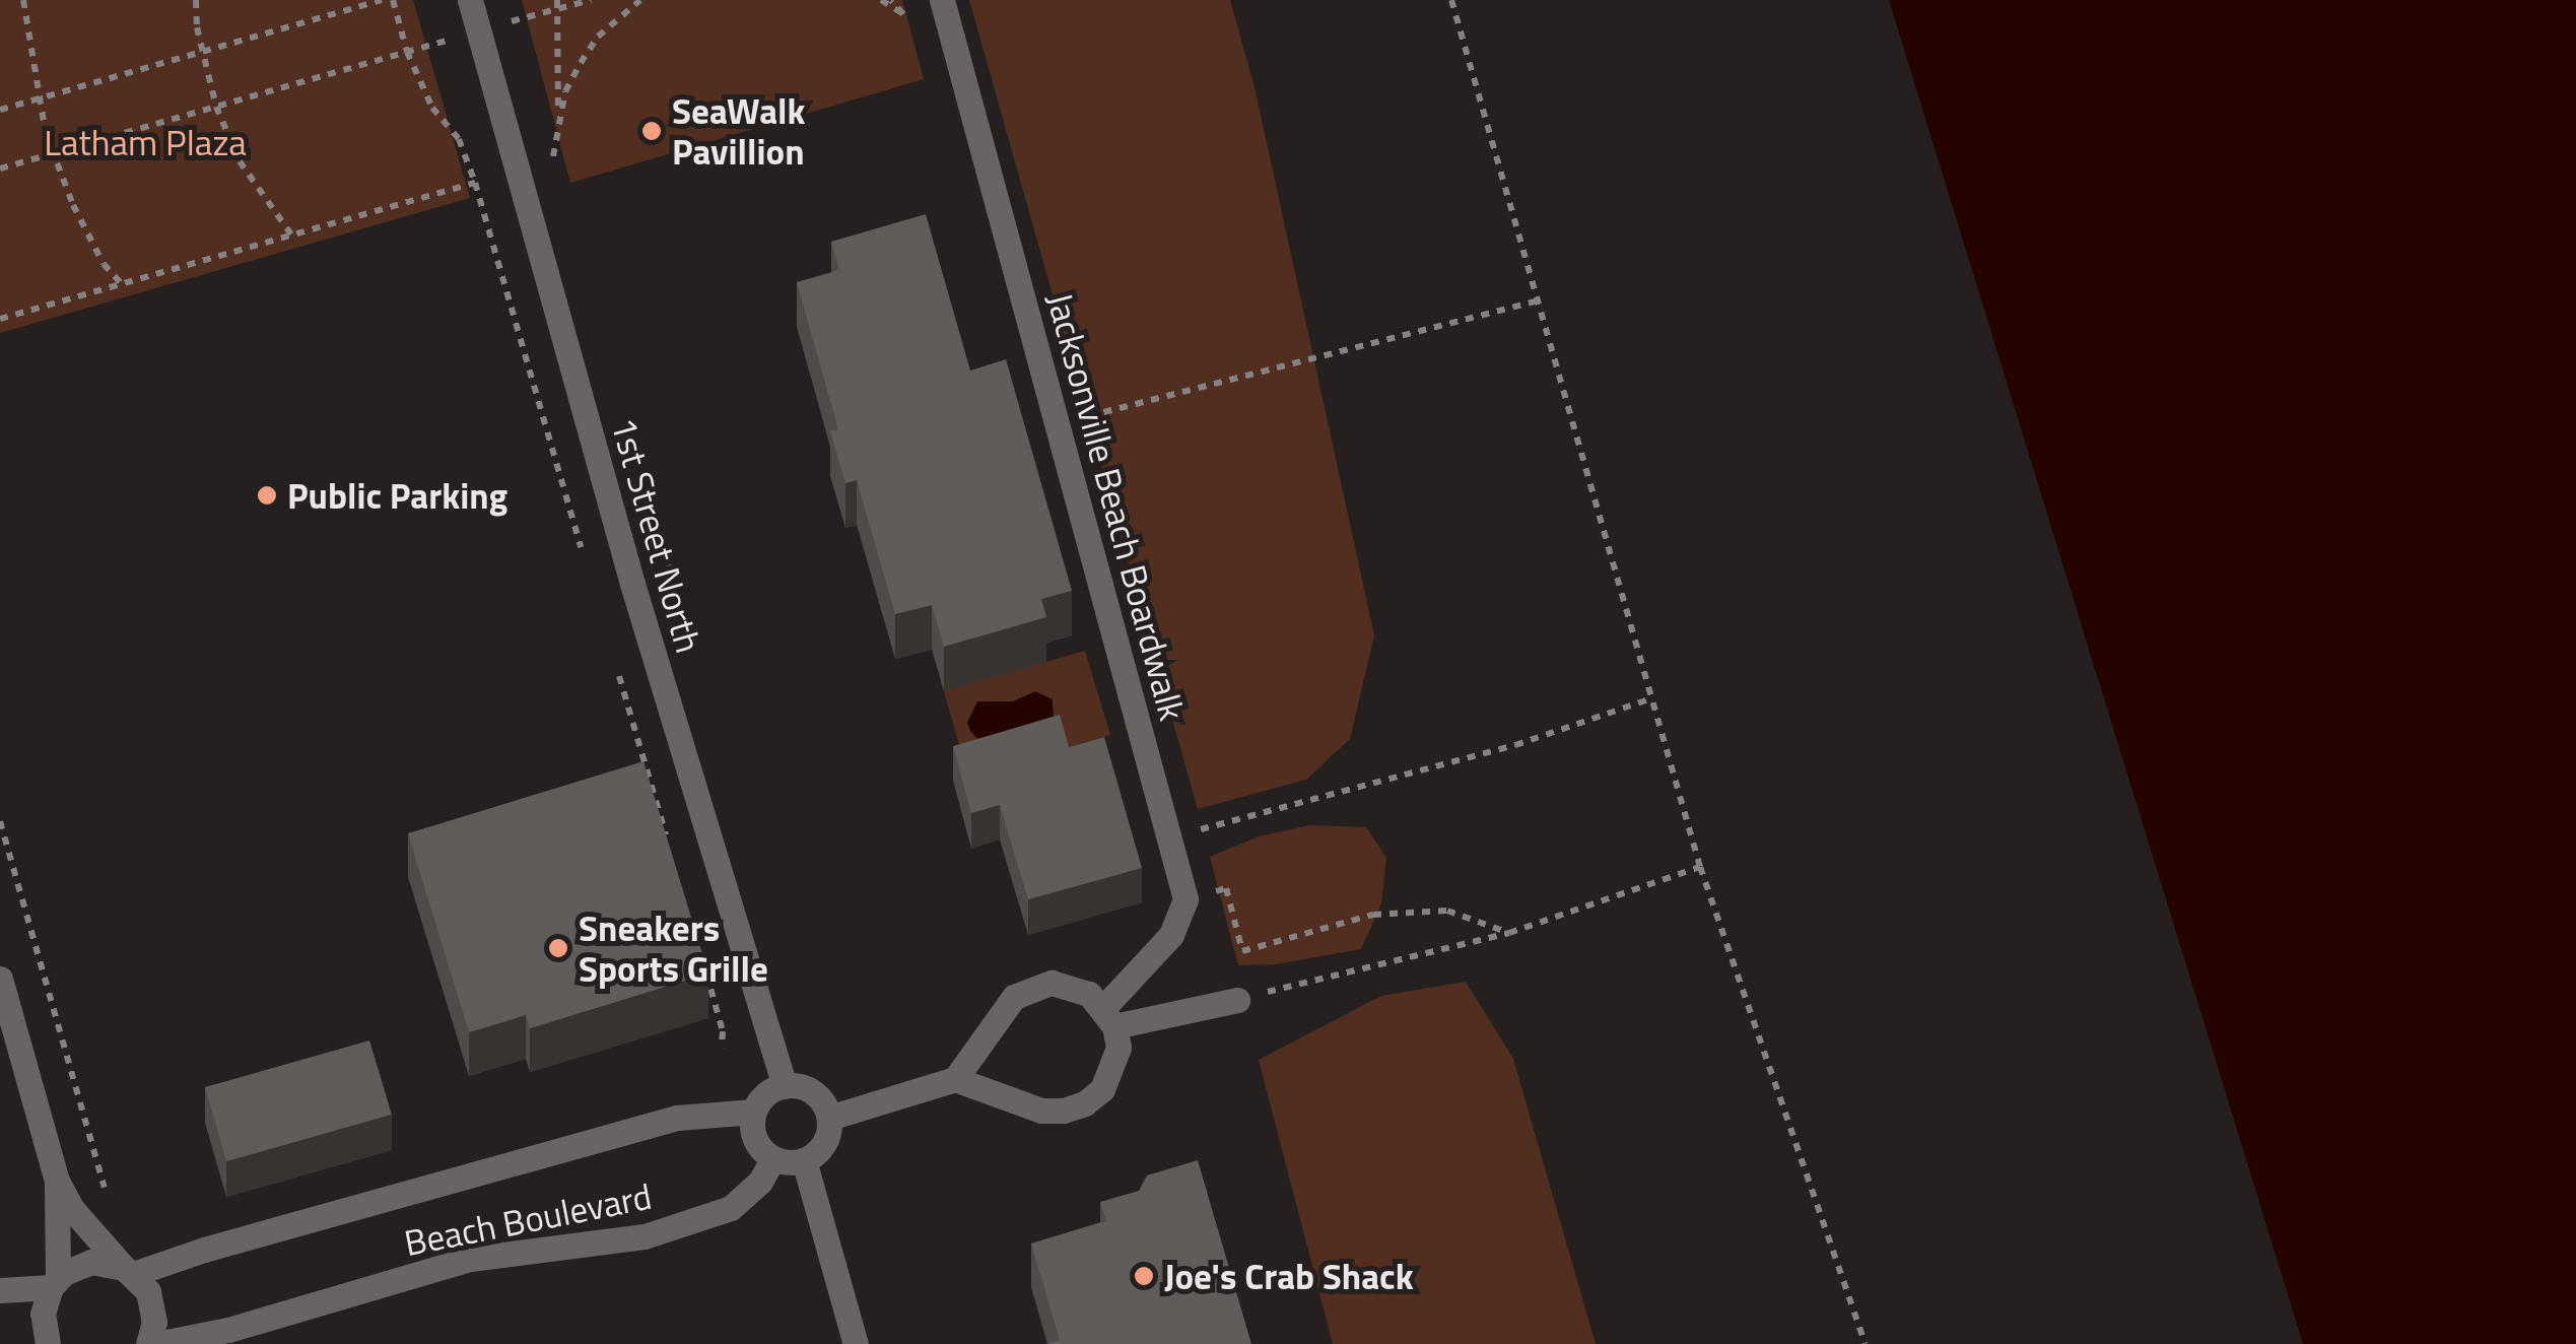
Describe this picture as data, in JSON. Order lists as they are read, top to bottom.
{
  "streets": {
    "street": ["Jacksonville Beach Boardwalk", "1st Street North", "Beach Boulevard"]
  },
  "crossings": [
    ["1st Street North", "Beach Boulevard"]
  ],
  "parks": ["Latham Plaza"],
  "places": [
    "SeaWalk Pavillion",
    "Public Parking",
    "Sneakers Sports Grille",
    "Joe's Crab Shack"
  ]
}
